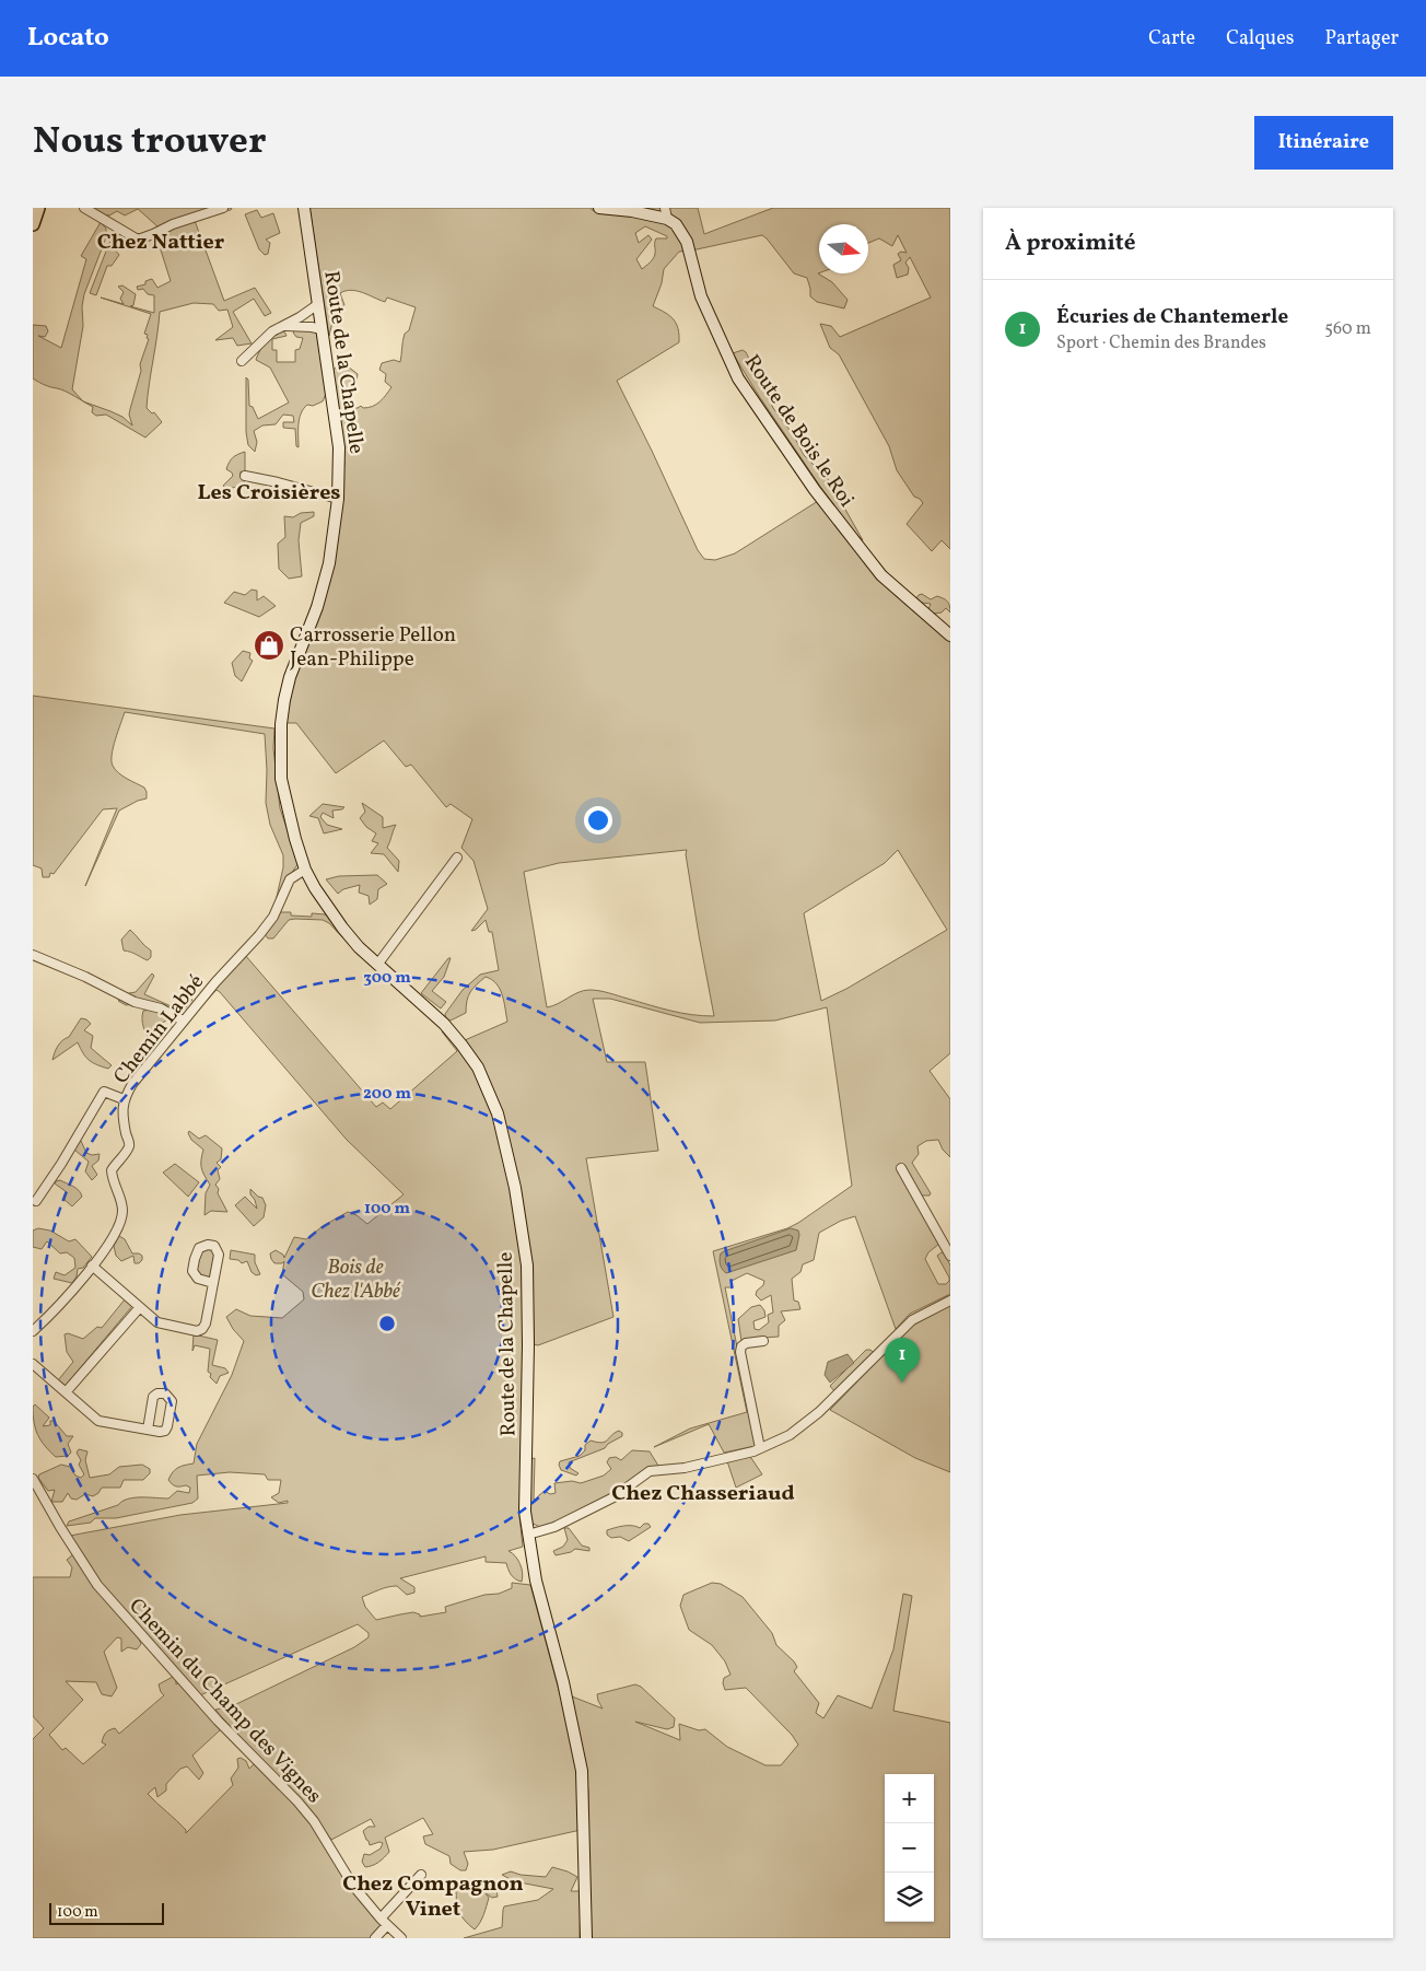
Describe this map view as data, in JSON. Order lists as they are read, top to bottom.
{
  "streets": {
    "main road": ["Route de la Chapelle", "Route de Bois le Roi"],
    "street": ["Chemin Labbé", "Chemin du Champ des Vignes"]
  },
  "crossings": [
    ["Route de la Chapelle", "Chemin Labbé"]
  ],
  "districts": [
    "Chez Nattier",
    "Les Croisières",
    "Chez Chasseriaud",
    "Chez Compagnon Vinet"
  ],
  "parks": ["Bois de Chez l'Abbé"],
  "places": {
    "shop": ["Carrosserie Pellon Jean-Philippe"]
  },
  "scale_bar": "100 m",
  "north": "right",
  "page": {
    "header": "Locato",
    "nav": ["Carte", "Calques", "Partager"],
    "title": "Nous trouver",
    "buttons": "Itinéraire",
    "heading": "À proximité",
    "list": [
      {
        "mark": "1",
        "name": "Écuries de Chantemerle",
        "note": "Sport · Chemin des Brandes",
        "value": "560 m"
      }
    ],
    "pins": "1",
    "map_buttons": ["+", "−"],
    "scale": "100 m"
  },
  "rings": ["300 m", "200 m", "100 m"]
}
